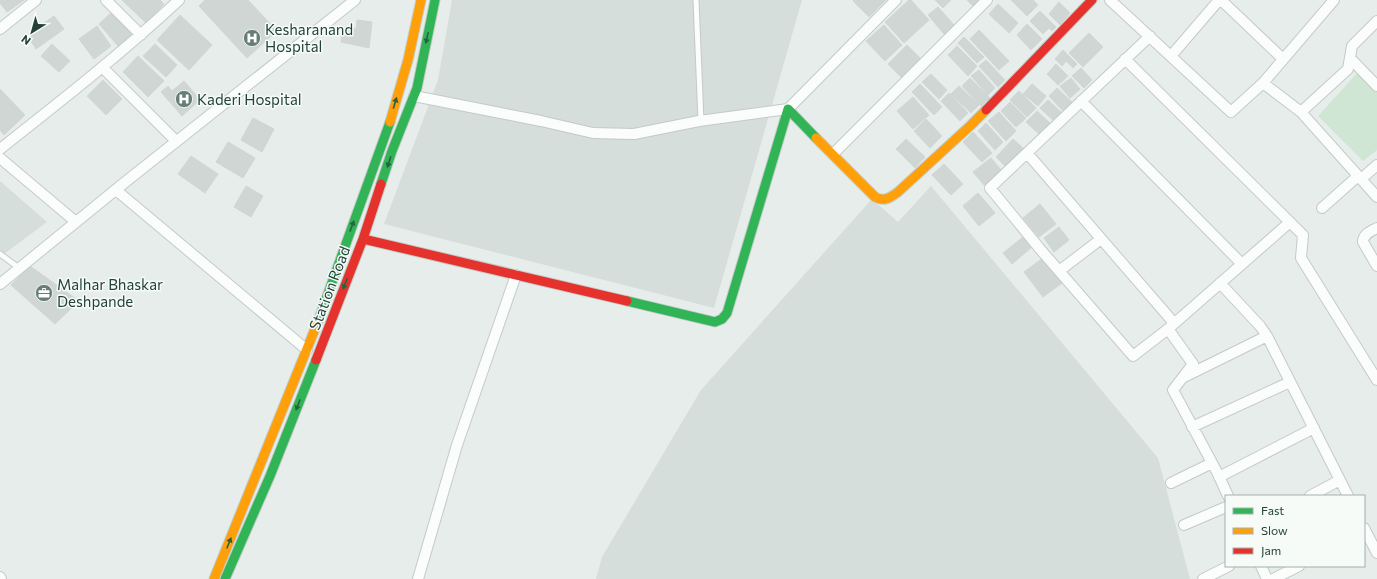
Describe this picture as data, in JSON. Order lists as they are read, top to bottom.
{
  "streets": {
    "main road": ["Station Road"]
  },
  "places": {
    "hospital": ["Kesharanand Hospital", "Kaderi Hospital"],
    "office": ["Malhar Bhaskar Deshpande"]
  },
  "legend": ["Fast", "Slow", "Jam"],
  "north": "bottom left"
}
